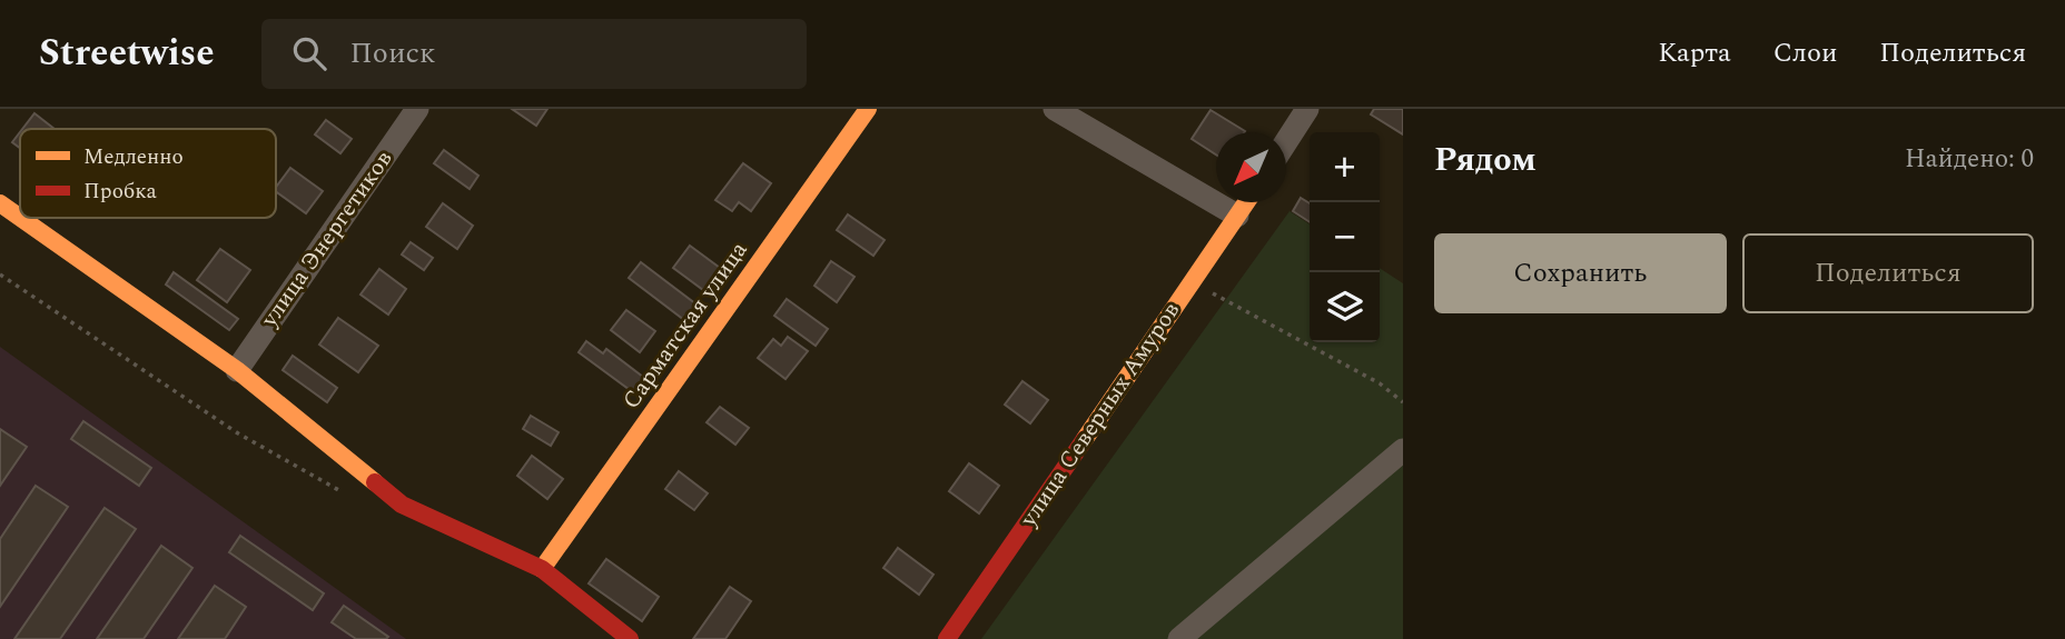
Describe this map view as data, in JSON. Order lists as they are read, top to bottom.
{
  "streets": {
    "street": ["улица Энергетиков", "Сарматская улица", "улица Северных Амуров"]
  },
  "legend": ["Медленно", "Пробка"],
  "north": "bottom left",
  "page": {
    "header": "Streetwise",
    "search": "Поиск",
    "nav": ["Карта", "Слои", "Поделиться"],
    "heading": ["Рядом", "Найдено: 0"],
    "map_buttons": ["+", "−"],
    "buttons": ["Сохранить", "Поделиться"]
  }
}
